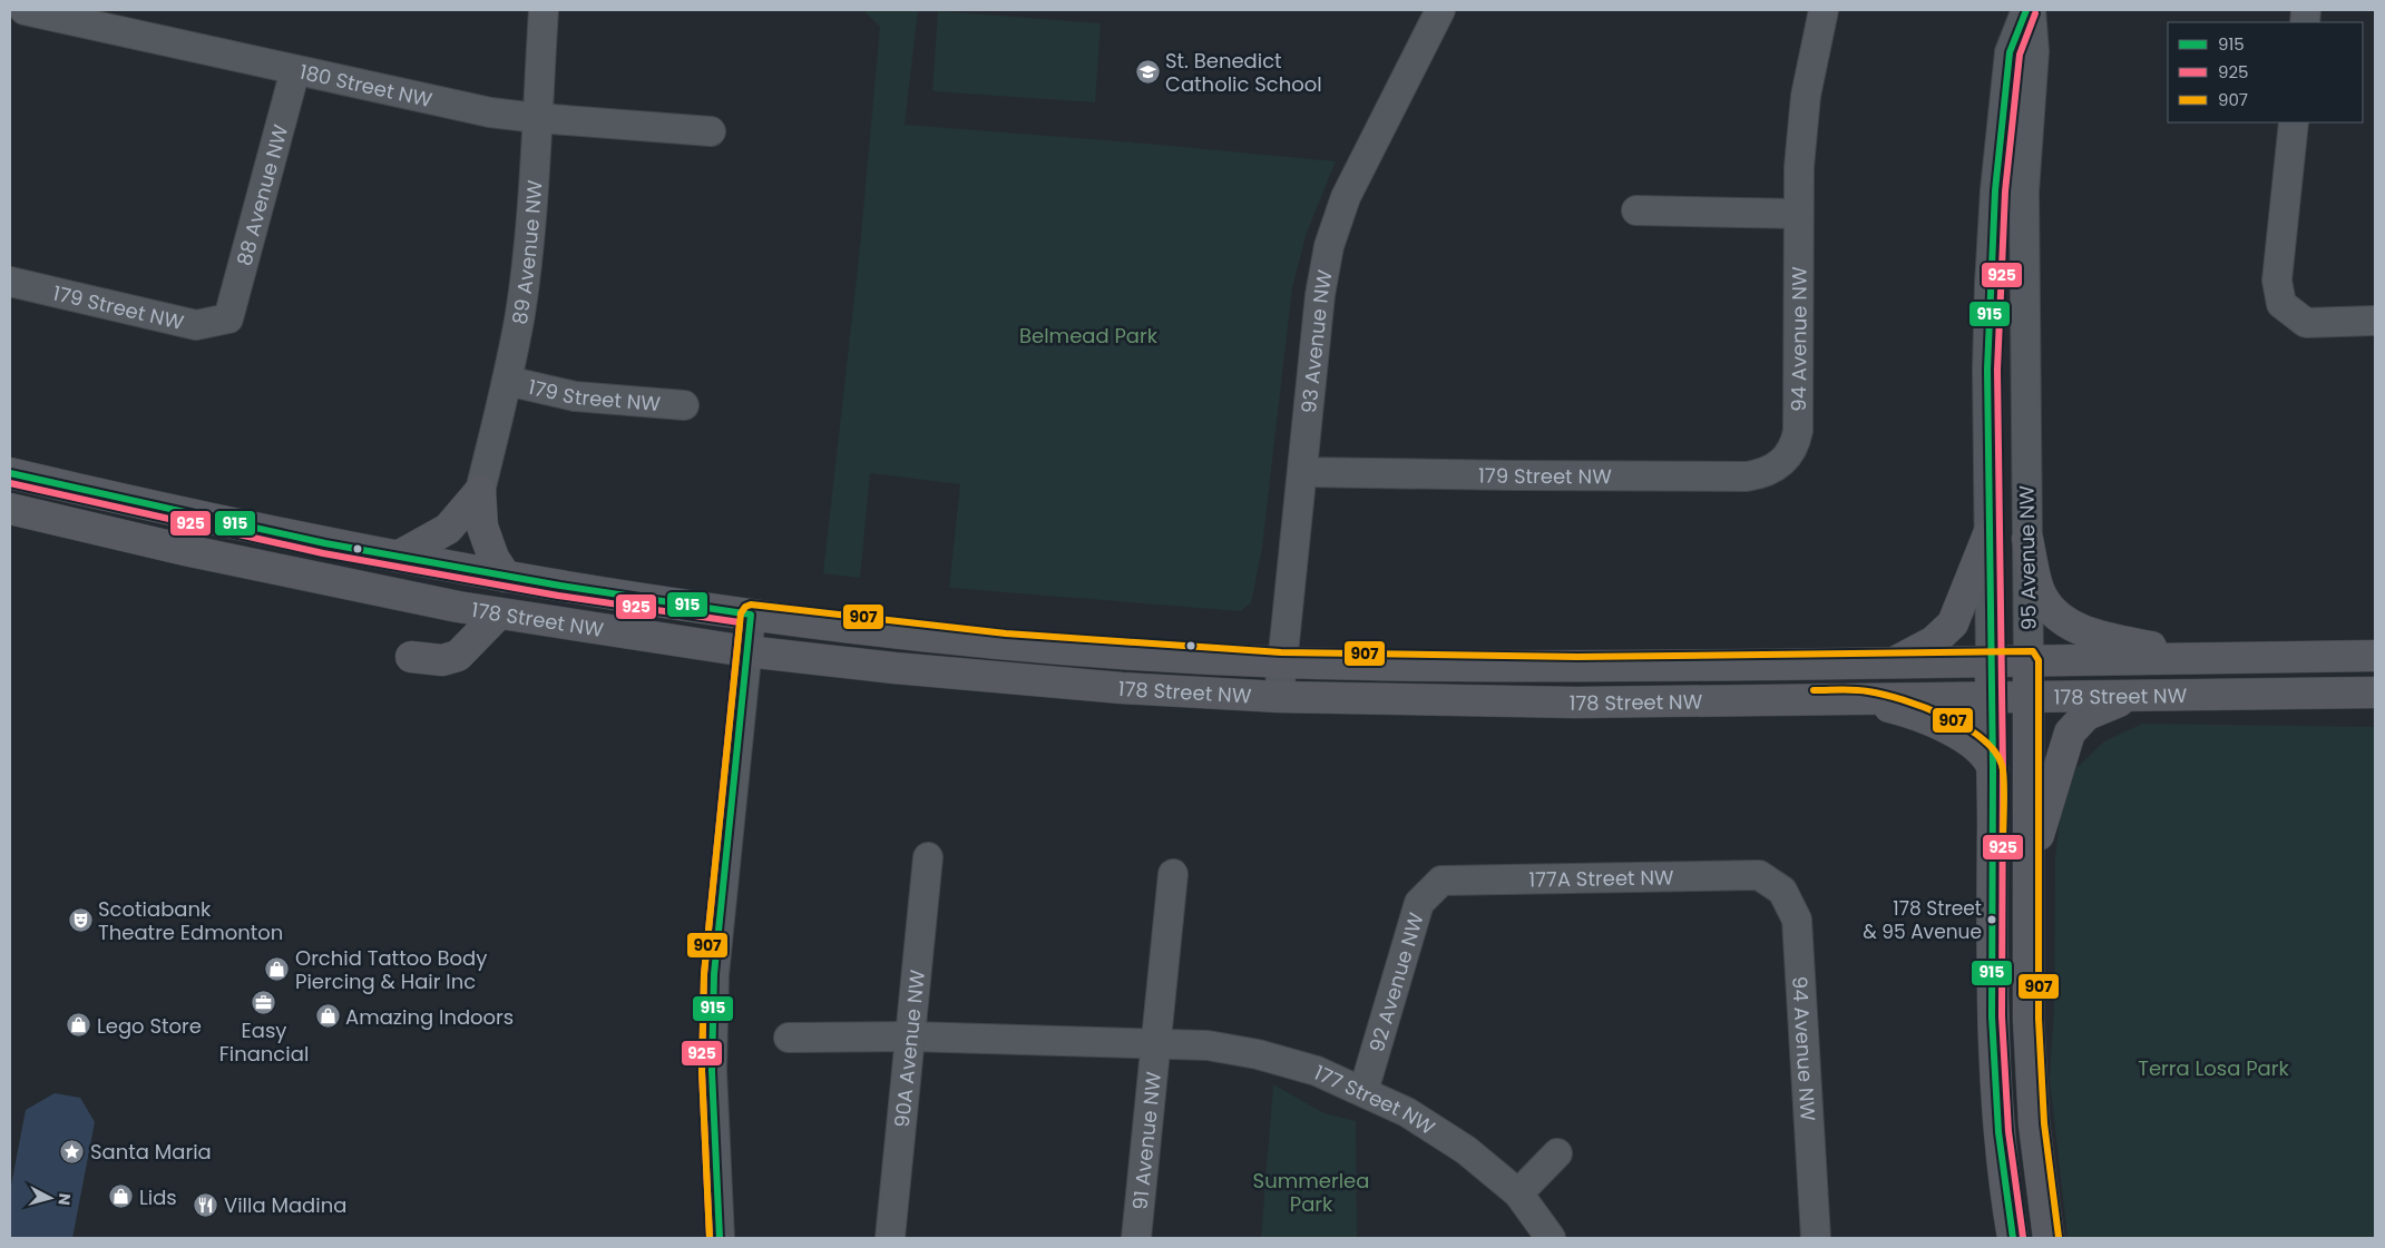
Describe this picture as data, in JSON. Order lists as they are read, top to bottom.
{
  "streets": {
    "main road": ["95 Avenue NW", "178 Street NW"],
    "street": [
      "180 Street NW",
      "88 Avenue NW",
      "89 Avenue NW",
      "179 Street NW",
      "94 Avenue NW",
      "93 Avenue NW",
      "177A Street NW",
      "92 Avenue NW",
      "90A Avenue NW",
      "177 Street NW",
      "91 Avenue NW"
    ]
  },
  "crossings": [
    ["180 Street NW", "88 Avenue NW"],
    ["180 Street NW", "89 Avenue NW"],
    ["88 Avenue NW", "179 Street NW"],
    ["89 Avenue NW", "179 Street NW"],
    ["179 Street NW", "94 Avenue NW"],
    ["179 Street NW", "93 Avenue NW"],
    ["94 Avenue NW", "177A Street NW"],
    ["93 Avenue NW", "178 Street NW"],
    ["95 Avenue NW", "178 Street NW"],
    ["177A Street NW", "92 Avenue NW"],
    ["92 Avenue NW", "177 Street NW"],
    ["90A Avenue NW", "177 Street NW"],
    ["177 Street NW", "91 Avenue NW"]
  ],
  "parks": ["Belmead Park", "Terra Losa Park", "Summerlea Park"],
  "places": {
    "school or university": ["St. Benedict Catholic School"],
    "theatre": ["Scotiabank Theatre Edmonton"],
    "other": ["178 Street & 95 Avenue"],
    "shop": [
      "Orchid Tattoo Body Piercing & Hair Inc",
      "Amazing Indoors",
      "Lego Store",
      "Lids"
    ],
    "office": ["Easy Financial"],
    "place": ["Santa Maria"],
    "restaurant": ["Villa Madina"]
  },
  "lines": ["transit line 915", "transit line 925", "transit line 907"],
  "legend": ["915", "925", "907"],
  "north": "right"
}
